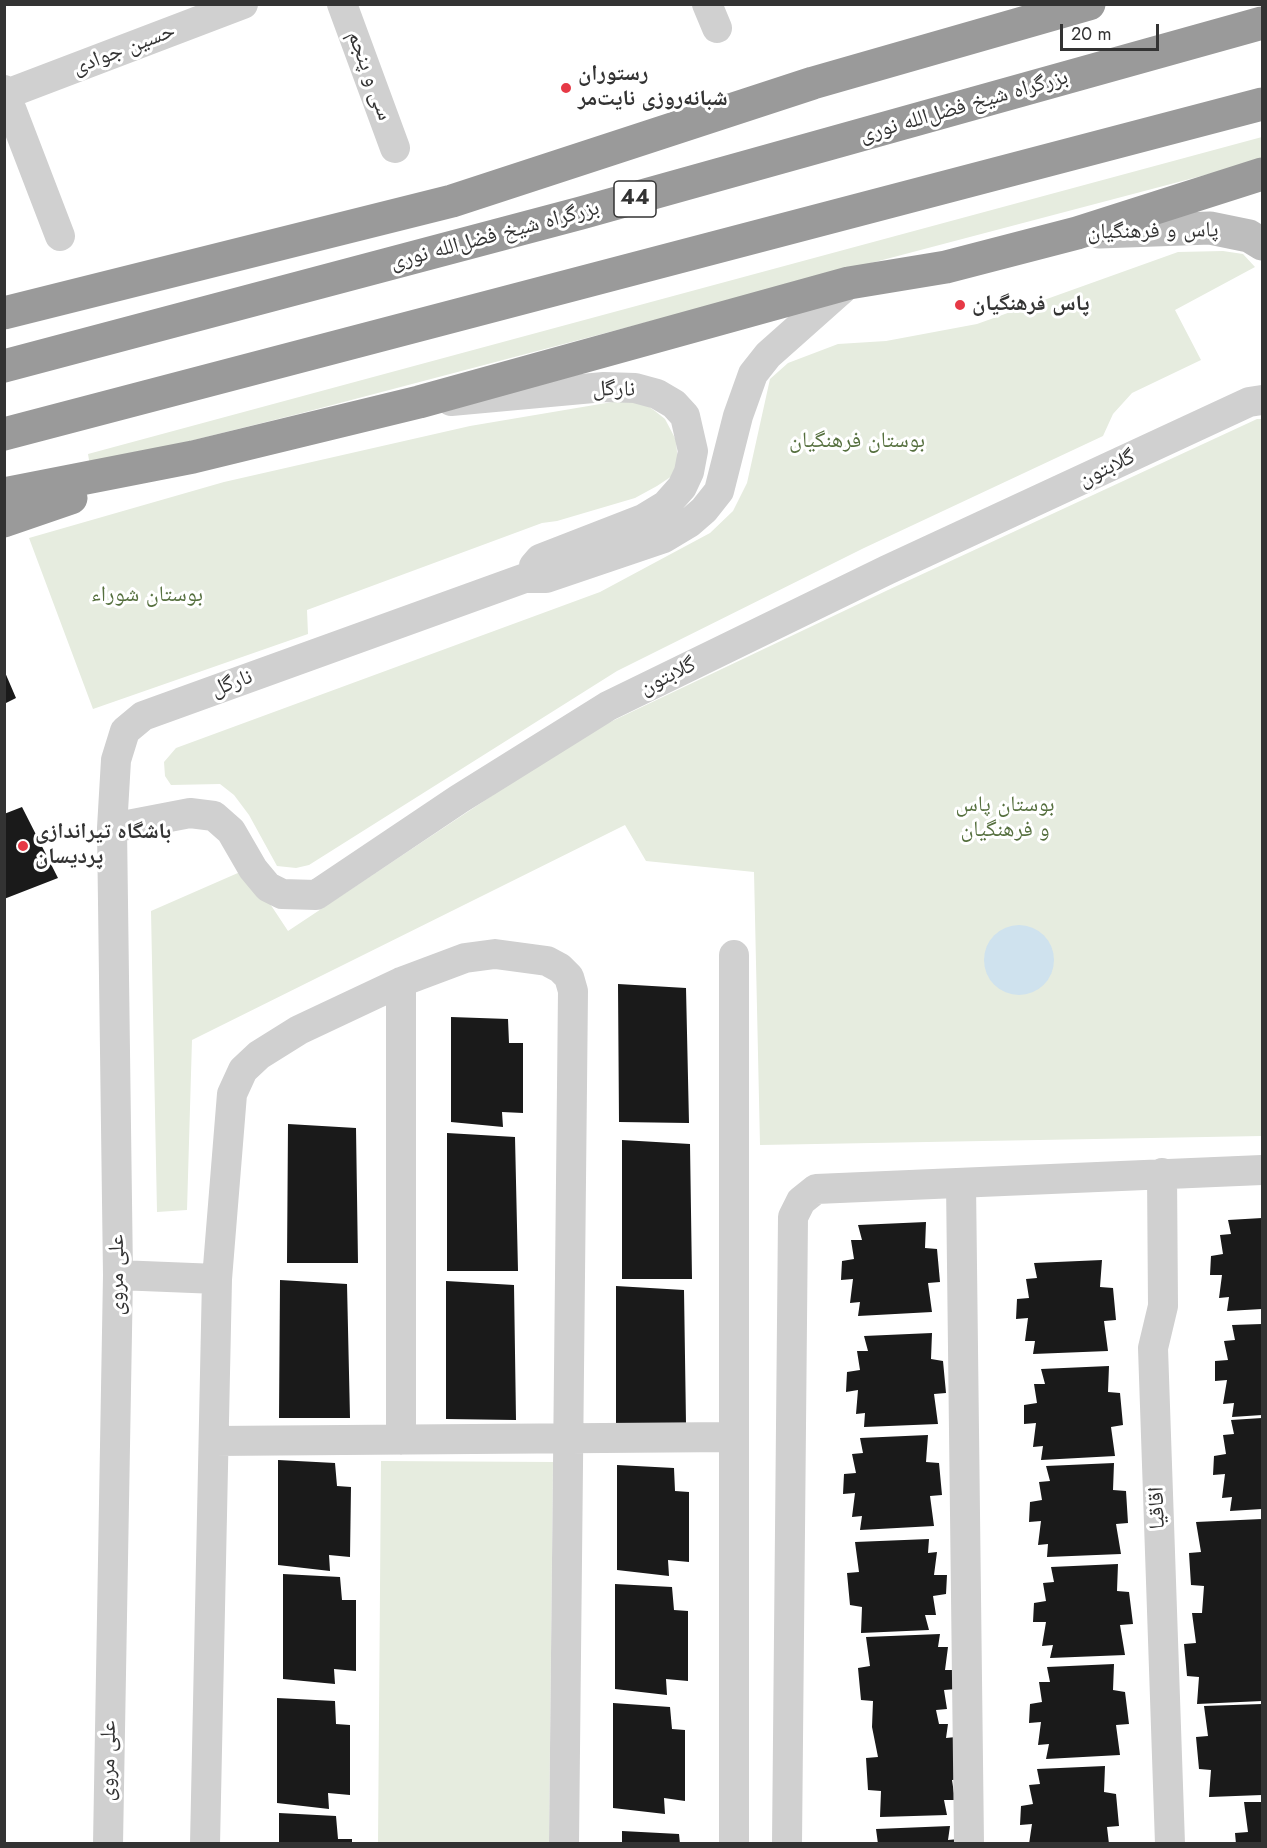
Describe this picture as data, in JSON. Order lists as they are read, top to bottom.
{
  "streets": {
    "highway": ["بزرگراه شیخ فضل‌الله نوری", "44"],
    "street": [
      "حسین جوادی",
      "سی و پنجم",
      "پاس و فرهنگیان",
      "نارگل",
      "گلابتون",
      "علی مروی",
      "اقاقیا"
    ]
  },
  "crossings": [
    ["نارگل", "علی مروی"],
    ["گلابتون", "علی مروی"]
  ],
  "parks": ["بوستان فرهنگیان", "بوستان شوراء", "بوستان پاس و فرهنگیان"],
  "places": ["رستوران شبانه‌روزی نایت‌مر", "پاس فرهنگیان", "باشگاه تیراندازی پردیسان"],
  "scale_bar": "20 m"
}
